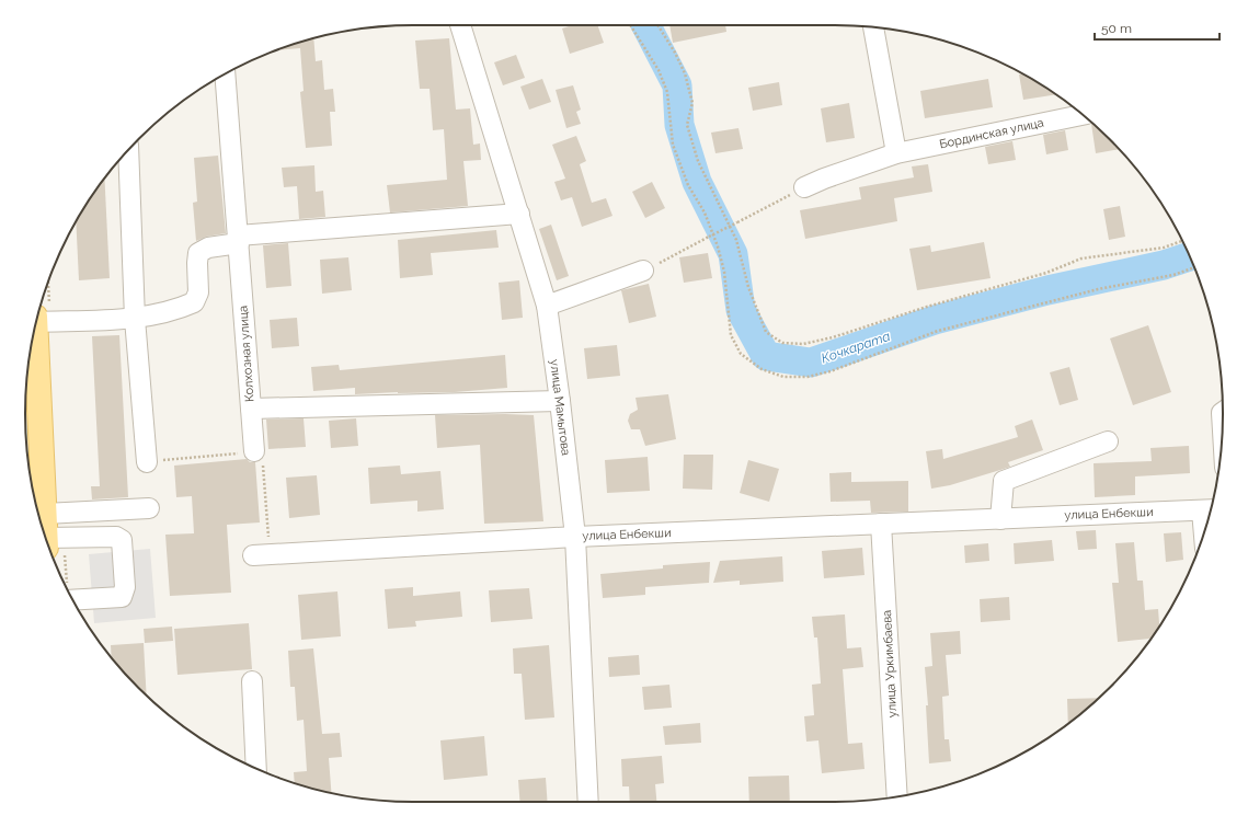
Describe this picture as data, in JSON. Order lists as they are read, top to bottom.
{
  "streets": {
    "street": [
      "Бординская улица",
      "Колхозная улица",
      "улица Мамытова",
      "улица Енбекши",
      "улица Уркимбаева"
    ]
  },
  "crossings": [
    ["Колхозная улица", "улица Мамытова"],
    ["улица Мамытова", "улица Енбекши"],
    ["улица Енбекши", "улица Уркимбаева"]
  ],
  "water": ["Кочкарата"],
  "scale_bar": "50 m"
}
